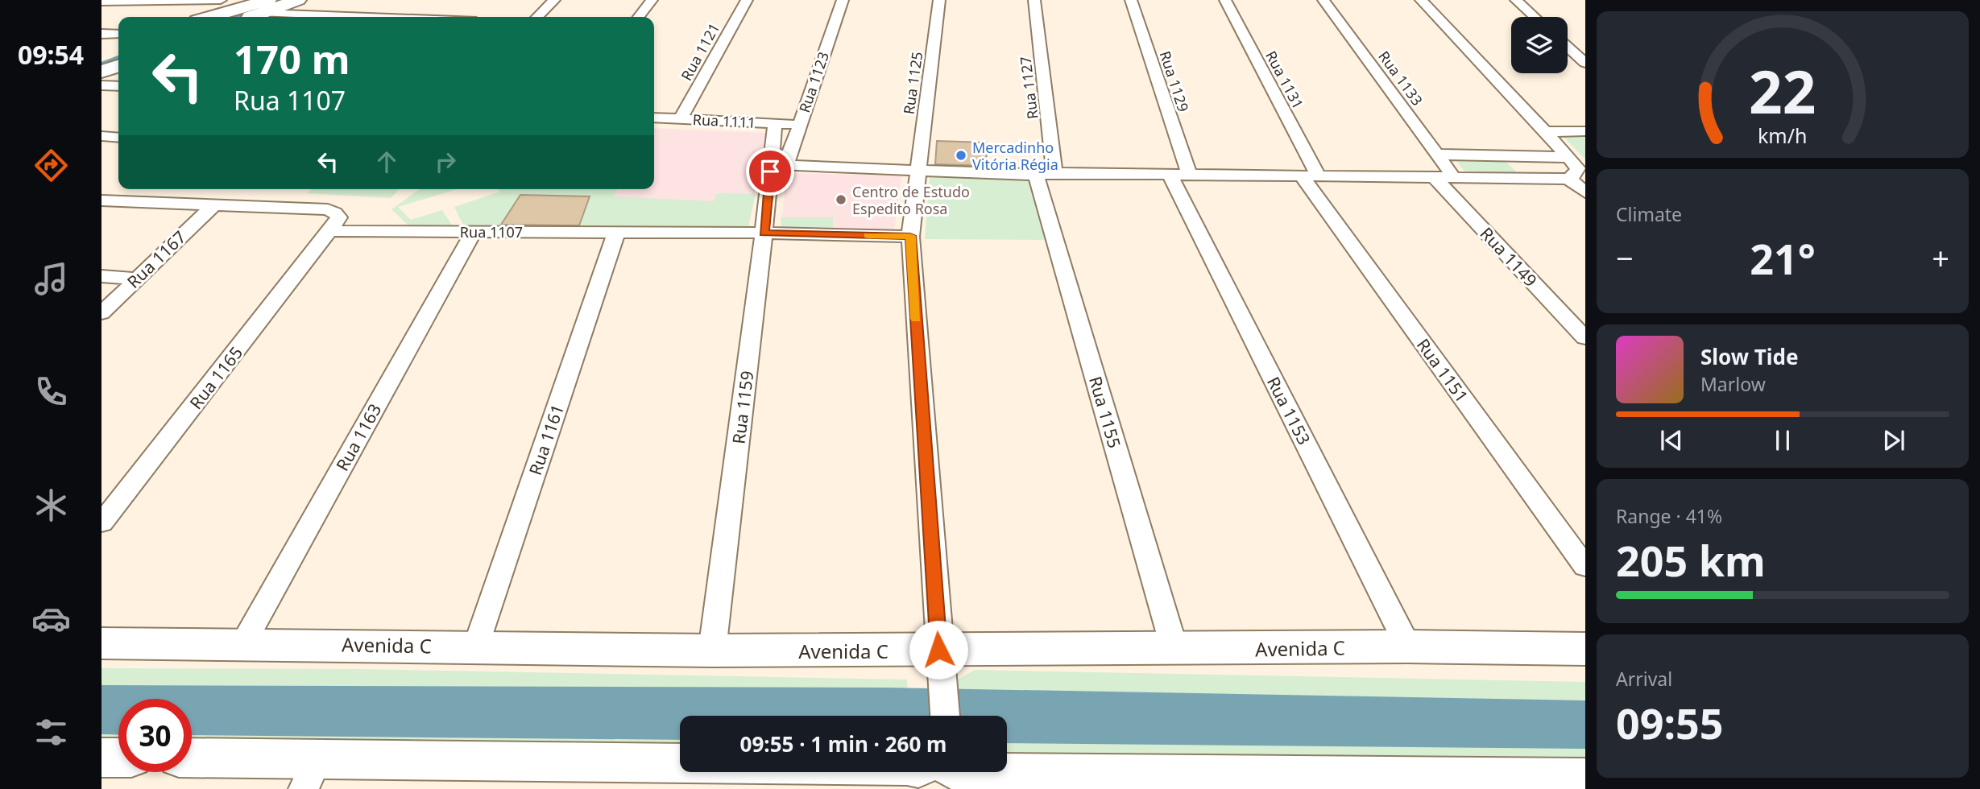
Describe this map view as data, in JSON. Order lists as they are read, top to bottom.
{
  "streets": {
    "street": [
      "Rua 1121",
      "Rua 1133",
      "Rua 1131",
      "Rua 1129",
      "Rua 1123",
      "Rua 1125",
      "Rua 1127",
      "Rua 1111",
      "Rua 1107",
      "Rua 1149",
      "Rua 1167",
      "Rua 1151",
      "Rua 1165",
      "Rua 1159",
      "Rua 1153",
      "Rua 1155",
      "Rua 1163",
      "Rua 1161",
      "Avenida C"
    ]
  },
  "crossings": [
    ["Rua 1121", "Rua 1111"],
    ["Rua 1131", "Rua 1151"],
    ["Rua 1129", "Rua 1153"],
    ["Rua 1123", "Rua 1111"],
    ["Rua 1123", "Rua 1159"],
    ["Rua 1125", "Rua 1107"],
    ["Rua 1125", "Avenida C"],
    ["Rua 1127", "Rua 1155"],
    ["Rua 1111", "Rua 1159"],
    ["Rua 1107", "Rua 1165"],
    ["Rua 1107", "Rua 1159"],
    ["Rua 1107", "Rua 1163"],
    ["Rua 1107", "Rua 1161"],
    ["Rua 1159", "Avenida C"],
    ["Rua 1153", "Avenida C"],
    ["Rua 1155", "Avenida C"],
    ["Rua 1163", "Avenida C"],
    ["Rua 1161", "Avenida C"]
  ],
  "places": ["Mercadinho Vitória Régia", "Centro de Estudo Espedito Rosa"],
  "page": {
    "tabs": "09:54",
    "turn": ["170 m", "Rua 1107"],
    "tile": [
      "Climate",
      ["Range · 41%", "205 km"],
      ["Arrival", "09:55"]
    ],
    "heat": ["−", "21°", "+"],
    "song": ["Slow Tide", "Marlow"],
    "limit": "30",
    "trip": "09:55 · 1 min · 260 m",
    "gauge": ["22", "km/h"]
  }
}
